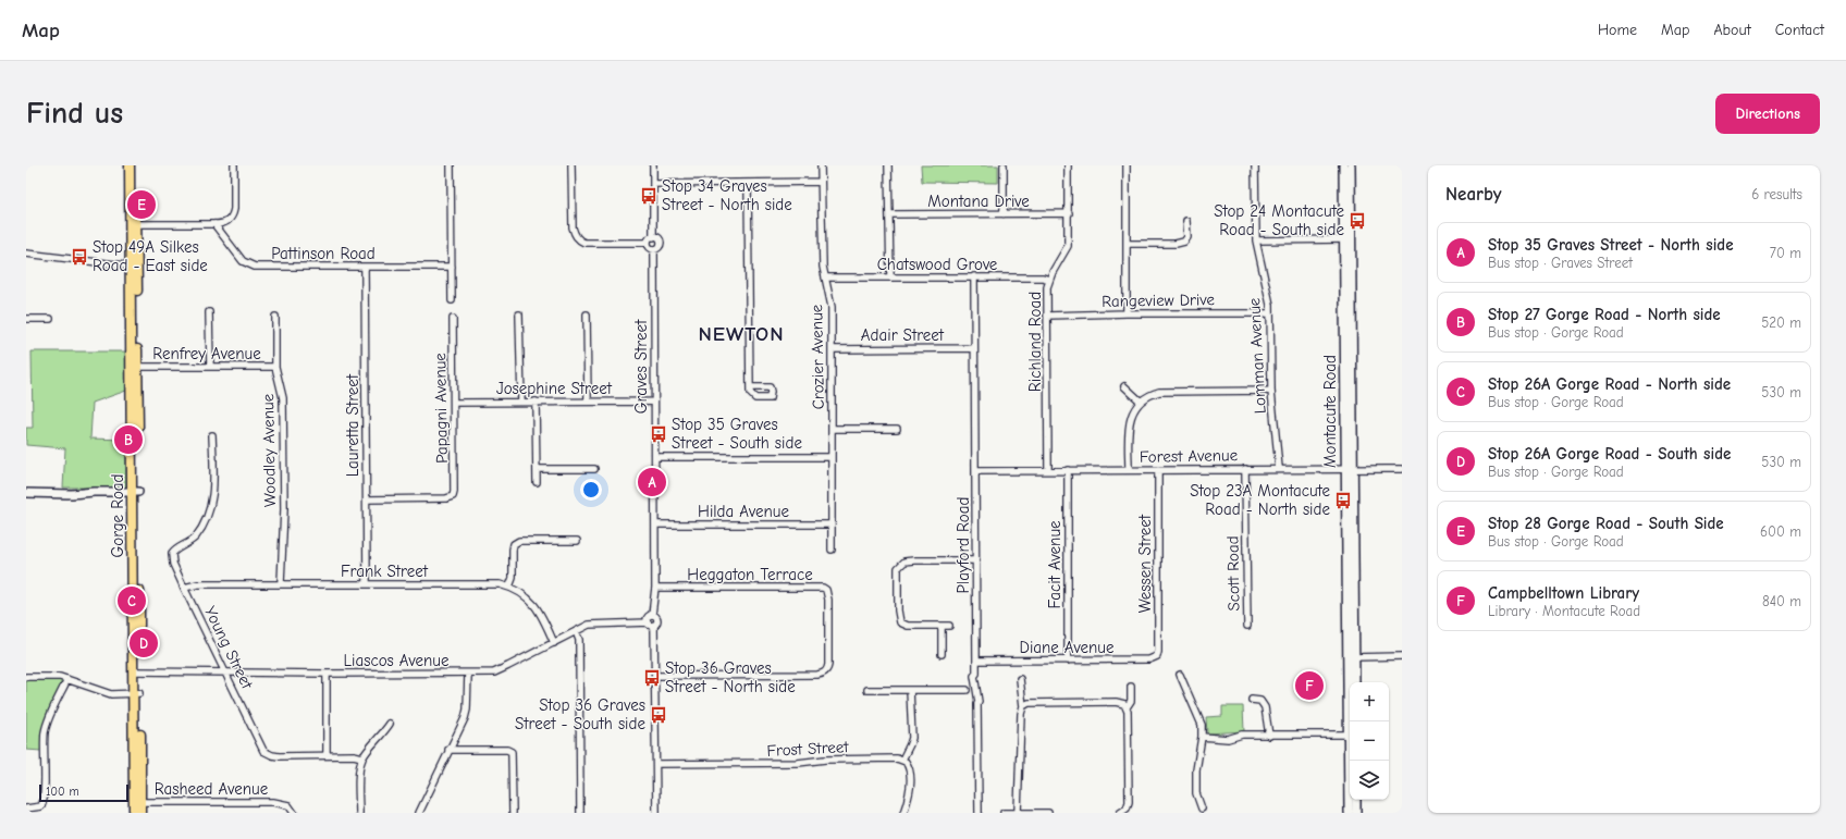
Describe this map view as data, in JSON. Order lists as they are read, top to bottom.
{
  "streets": {
    "main road": ["Montacute Road", "Gorge Road"],
    "street": [
      "Montana Drive",
      "Pattinson Road",
      "Chatswood Grove",
      "Rangeview Drive",
      "Adair Street",
      "Richland Road",
      "Renfrey Avenue",
      "Lomman Avenue",
      "Crozier Avenue",
      "Graves Street",
      "Josephine Street",
      "Papagni Avenue",
      "Lauretta Street",
      "Woodley Avenue",
      "Forest Avenue",
      "Hilda Avenue",
      "Playford Road",
      "Wessen Street",
      "Facit Avenue",
      "Frank Street",
      "Scott Road",
      "Heggaton Terrace",
      "Young Street",
      "Diane Avenue",
      "Liascos Avenue",
      "Frost Street",
      "Rasheed Avenue"
    ]
  },
  "crossings": [
    ["Montana Drive", "Richland Road"],
    ["Pattinson Road", "Lauretta Street"],
    ["Chatswood Grove", "Richland Road"],
    ["Chatswood Grove", "Crozier Avenue"],
    ["Chatswood Grove", "Playford Road"],
    ["Rangeview Drive", "Richland Road"],
    ["Rangeview Drive", "Lomman Avenue"],
    ["Adair Street", "Crozier Avenue"],
    ["Adair Street", "Playford Road"],
    ["Richland Road", "Forest Avenue"],
    ["Renfrey Avenue", "Woodley Avenue"],
    ["Renfrey Avenue", "Gorge Road"],
    ["Lomman Avenue", "Forest Avenue"],
    ["Crozier Avenue", "Hilda Avenue"],
    ["Graves Street", "Josephine Street"],
    ["Graves Street", "Hilda Avenue"],
    ["Graves Street", "Heggaton Terrace"],
    ["Graves Street", "Liascos Avenue"],
    ["Josephine Street", "Papagni Avenue"],
    ["Papagni Avenue", "Lauretta Street"],
    ["Montacute Road", "Forest Avenue"],
    ["Lauretta Street", "Frank Street"],
    ["Woodley Avenue", "Frank Street"],
    ["Forest Avenue", "Playford Road"],
    ["Forest Avenue", "Wessen Street"],
    ["Forest Avenue", "Facit Avenue"],
    ["Forest Avenue", "Scott Road"],
    ["Gorge Road", "Liascos Avenue"],
    ["Gorge Road", "Rasheed Avenue"],
    ["Playford Road", "Diane Avenue"],
    ["Wessen Street", "Diane Avenue"],
    ["Facit Avenue", "Diane Avenue"],
    ["Frank Street", "Young Street"],
    ["Frank Street", "Liascos Avenue"],
    ["Young Street", "Liascos Avenue"]
  ],
  "districts": ["NEWTON"],
  "places": {
    "bus stop": [
      "Stop 34 Graves Street - North side",
      "Stop 24 Montacute Road - South side",
      "Stop 49A Silkes Road - East side",
      "Stop 35 Graves Street - South side",
      "Stop 23A Montacute Road - North side",
      "Stop 36 Graves Street - North side",
      "Stop 36 Graves Street - South side"
    ]
  },
  "scale_bar": "100 m",
  "page": {
    "header": "Map",
    "nav": [
      "Home",
      "Map",
      "About",
      "Contact"
    ],
    "buttons": "Directions",
    "title": "Find us",
    "heading": ["Nearby", "6 results"],
    "pins": [
      "E",
      "B",
      "A",
      "C",
      "D",
      "F"
    ],
    "list": [
      {
        "mark": "A",
        "name": "Stop 35 Graves Street - North side",
        "note": "Bus stop · Graves Street",
        "value": "70 m"
      },
      {
        "mark": "B",
        "name": "Stop 27 Gorge Road - North side",
        "note": "Bus stop · Gorge Road",
        "value": "520 m"
      },
      {
        "mark": "C",
        "name": "Stop 26A Gorge Road - North side",
        "note": "Bus stop · Gorge Road",
        "value": "530 m"
      },
      {
        "mark": "D",
        "name": "Stop 26A Gorge Road - South side",
        "note": "Bus stop · Gorge Road",
        "value": "530 m"
      },
      {
        "mark": "E",
        "name": "Stop 28 Gorge Road - South Side",
        "note": "Bus stop · Gorge Road",
        "value": "600 m"
      },
      {
        "mark": "F",
        "name": "Campbelltown Library",
        "note": "Library · Montacute Road",
        "value": "840 m"
      }
    ],
    "map_buttons": ["+", "−"],
    "scale": "100 m"
  }
}
